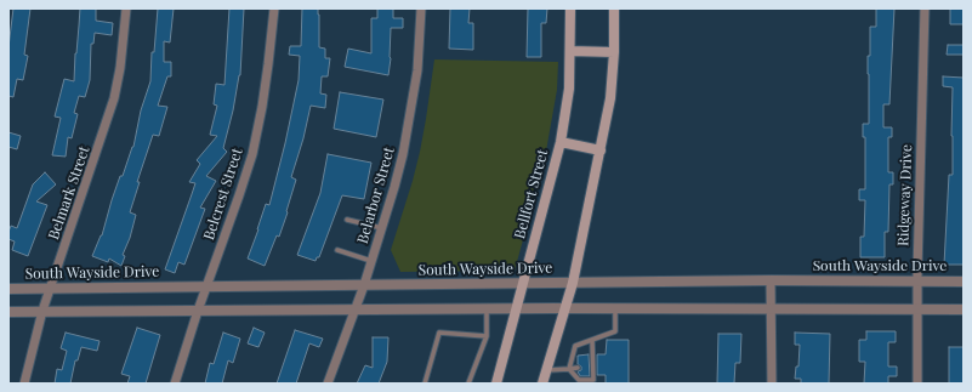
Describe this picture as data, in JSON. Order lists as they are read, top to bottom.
{
  "streets": {
    "main road": ["Bellfort Street"],
    "street": [
      "Belmark Street",
      "Belcrest Street",
      "Belarbor Street",
      "Ridgeway Drive",
      "South Wayside Drive"
    ]
  },
  "crossings": [
    ["Belmark Street", "South Wayside Drive"],
    ["Belcrest Street", "South Wayside Drive"],
    ["Bellfort Street", "South Wayside Drive"],
    ["Belarbor Street", "South Wayside Drive"],
    ["Ridgeway Drive", "South Wayside Drive"]
  ]
}
